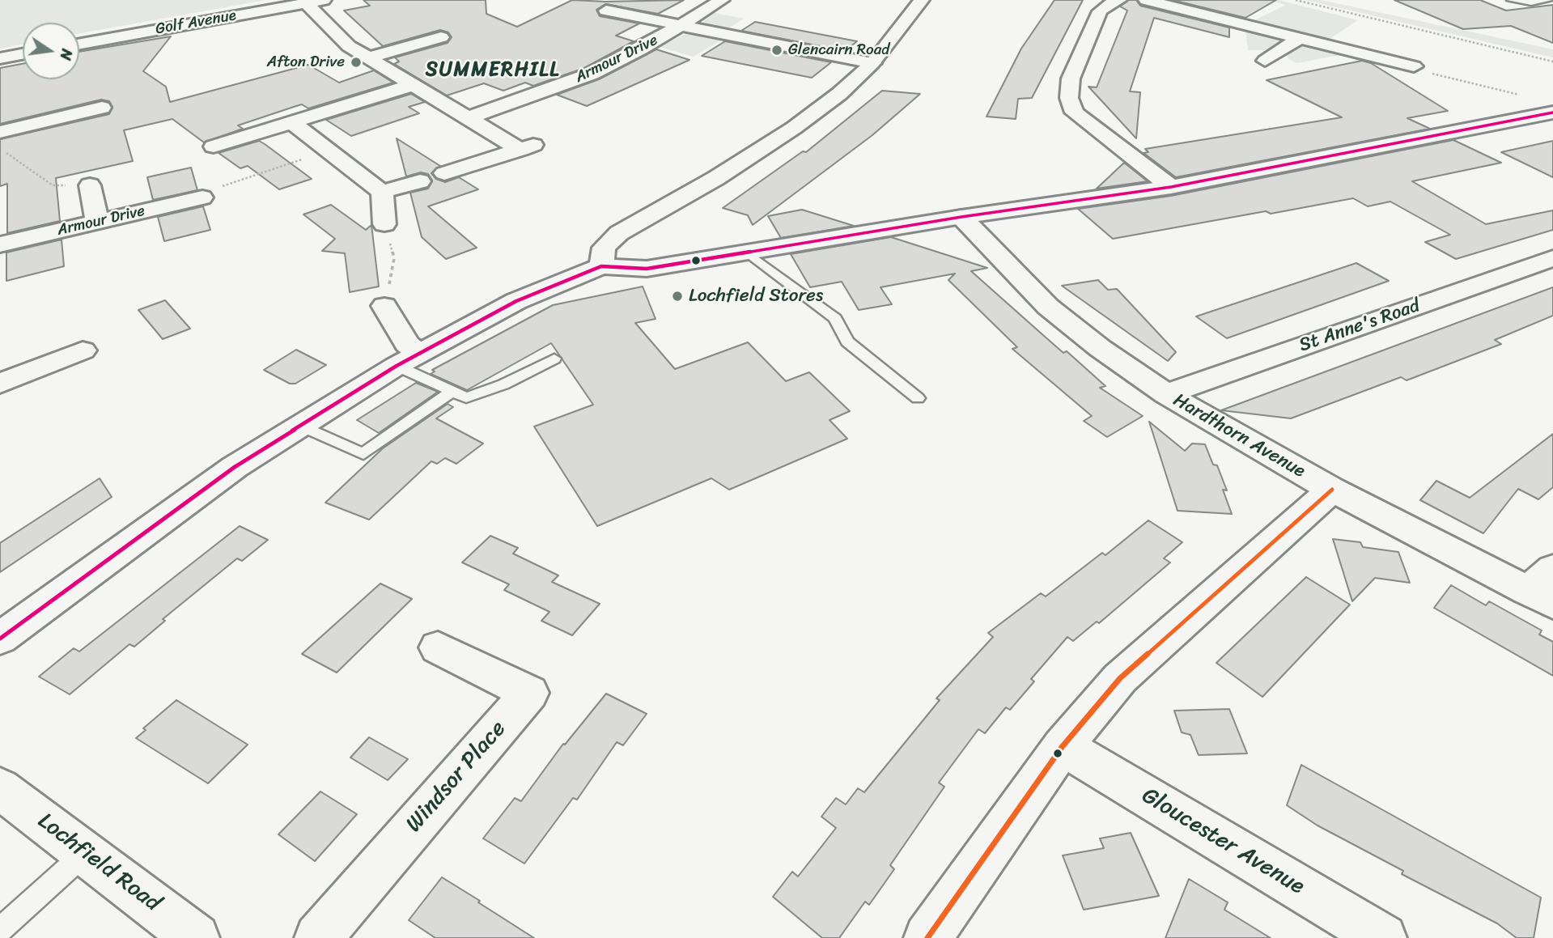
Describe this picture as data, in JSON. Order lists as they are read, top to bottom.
{
  "streets": {
    "street": [
      "Golf Avenue",
      "Armour Drive",
      "St Anne's Road",
      "Hardthorn Avenue",
      "Windsor Place",
      "Gloucester Avenue",
      "Lochfield Road"
    ]
  },
  "crossings": [
    ["St Anne's Road", "Hardthorn Avenue"]
  ],
  "districts": ["SUMMERHILL"],
  "places": ["Glencairn Road", "Afton Drive", "Lochfield Stores"],
  "north": "right"
}
